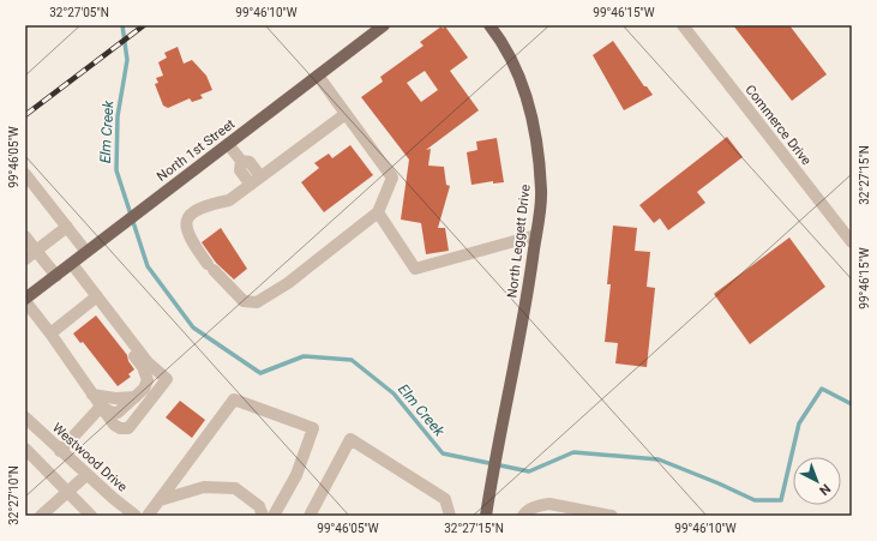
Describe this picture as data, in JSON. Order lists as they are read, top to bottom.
{
  "streets": {
    "main road": ["North 1st Street", "North Leggett Drive"],
    "street": ["Commerce Drive", "Westwood Drive"]
  },
  "water": ["Elm Creek"],
  "north": "bottom right",
  "coordinates": [
    "32°27'05\"N",
    "99°46'10\"W",
    "99°46'15\"W",
    "99°46'05\"W",
    "32°27'15\"N",
    "32°27'10\"N"
  ]
}
